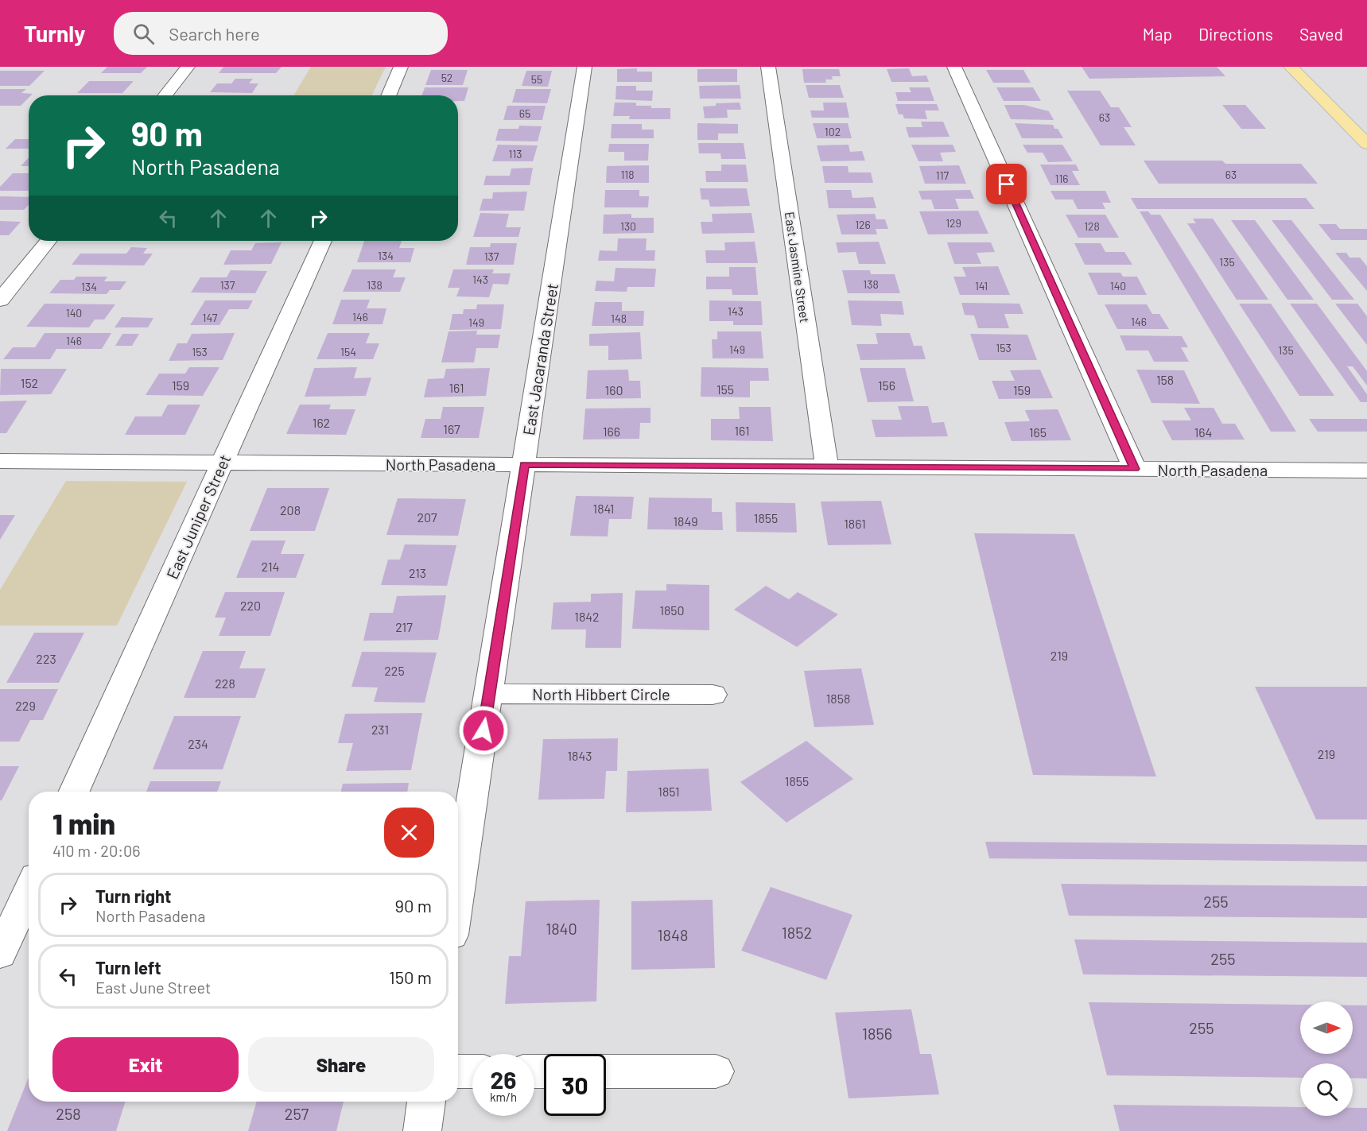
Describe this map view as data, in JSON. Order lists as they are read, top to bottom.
{
  "streets": {
    "street": [
      "East Jasmine Street",
      "East Jacaranda Street",
      "North Pasadena",
      "East Juniper Street",
      "North Hibbert Circle"
    ]
  },
  "crossings": [
    ["East Jasmine Street", "North Pasadena"],
    ["East Jacaranda Street", "North Pasadena"],
    ["East Jacaranda Street", "North Hibbert Circle"],
    ["North Pasadena", "East Juniper Street"]
  ],
  "house_numbers": [
    "52",
    "55",
    "65",
    "63",
    "102",
    "113",
    "118",
    "63",
    "117",
    "116",
    "129",
    "126",
    "130",
    "128",
    "134",
    "137",
    "135",
    "143",
    "138",
    "137",
    "138",
    "141",
    "140",
    "134",
    "143",
    "140",
    "146",
    "147",
    "148",
    "146",
    "149",
    "146",
    "153",
    "149",
    "135",
    "153",
    "154",
    "158",
    "152",
    "159",
    "156",
    "161",
    "155",
    "160",
    "159",
    "162",
    "167",
    "161",
    "166",
    "165",
    "164",
    "1841",
    "208",
    "207",
    "1855",
    "1849",
    "1861",
    "214",
    "213",
    "220",
    "1850",
    "1842",
    "217",
    "219",
    "223",
    "225",
    "228",
    "1858",
    "229",
    "231",
    "234",
    "219",
    "1843",
    "1855",
    "1851",
    "255",
    "1840",
    "1852",
    "1848",
    "255",
    "255",
    "1856",
    "258",
    "257"
  ],
  "north": "right",
  "page": {
    "header": "Turnly",
    "search": "Search here",
    "nav": ["Map", "Directions", "Saved"],
    "turn": ["90 m", "North Pasadena"],
    "heading": ["1 min", "410 m · 20:06"],
    "list": [
      {
        "name": "Turn right",
        "note": "North Pasadena",
        "value": "90 m"
      },
      {
        "name": "Turn left",
        "note": "East June Street",
        "value": "150 m"
      }
    ],
    "buttons": ["Exit", "Share"],
    "speed": "26 km/h",
    "limit": "30"
  }
}
